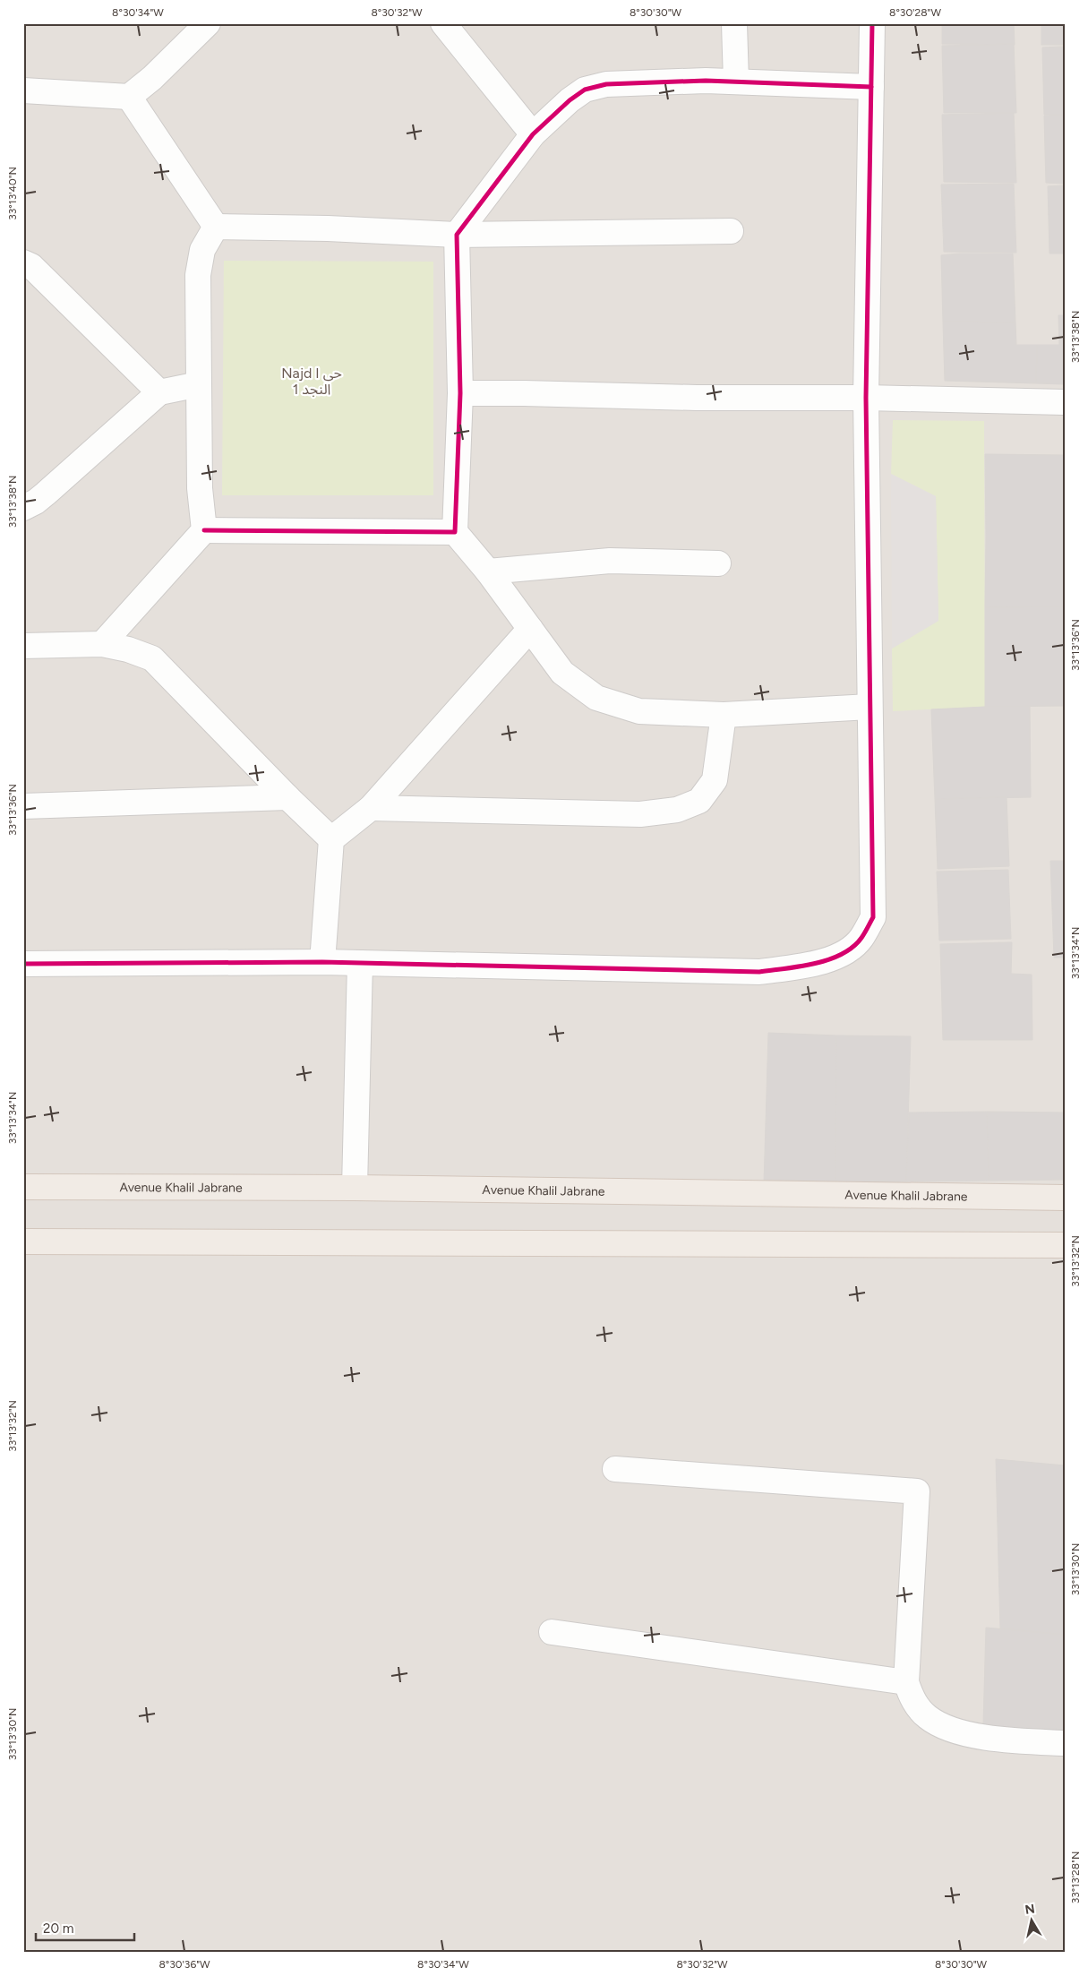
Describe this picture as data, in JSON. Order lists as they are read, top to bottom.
{
  "streets": {
    "main road": ["Avenue Khalil Jabrane"]
  },
  "districts": ["Najd I حي النجد 1"],
  "scale_bar": "20 m",
  "north": "top",
  "coordinates": [
    "8°30'34\"W",
    "8°30'32\"W",
    "8°30'30\"W",
    "8°30'28\"W",
    "33°13'40\"N",
    "33°13'38\"N",
    "33°13'36\"N",
    "33°13'34\"N",
    "33°13'32\"N",
    "33°13'30\"N",
    "33°13'28\"N",
    "8°30'36\"W"
  ]
}
